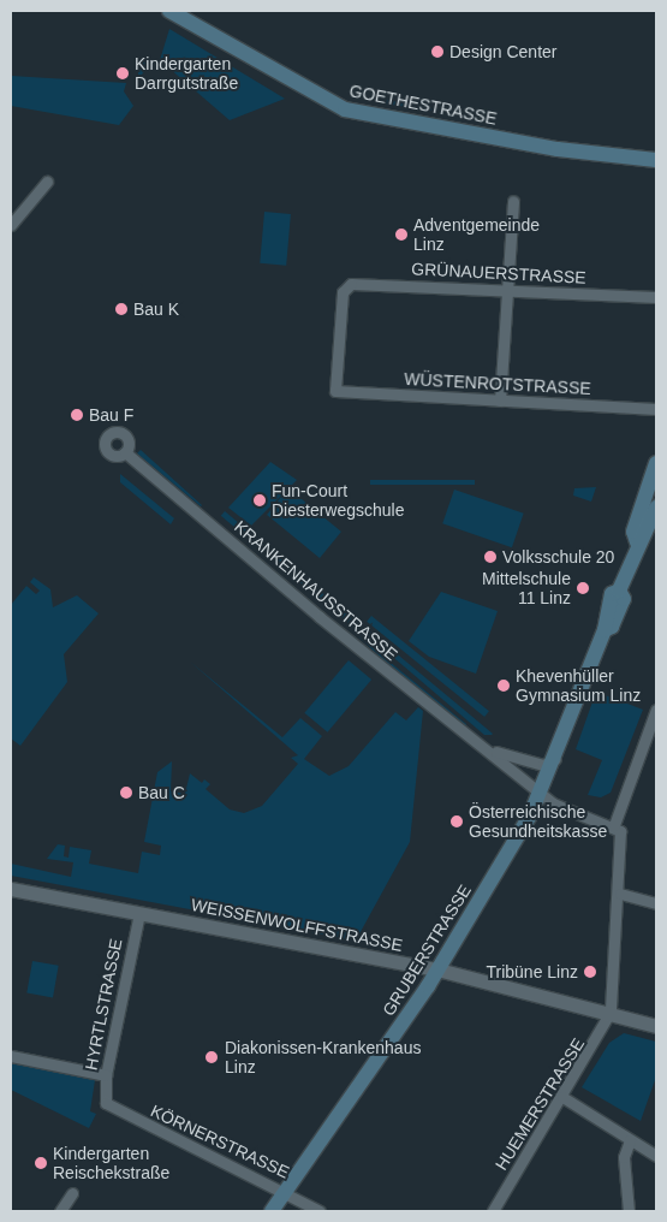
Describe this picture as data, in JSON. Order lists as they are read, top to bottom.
{
  "streets": {
    "main road": ["GOETHESTRASSE", "GRUBERSTRASSE"],
    "street": [
      "GRÜNAUERSTRASSE",
      "WÜSTENROTSTRASSE",
      "KRANKENHAUSSTRASSE",
      "WEISSENWOLFFSTRASSE",
      "HYRTLSTRASSE",
      "HUEMERSTRASSE",
      "KÖRNERSTRASSE"
    ]
  },
  "crossings": [
    ["GRÜNAUERSTRASSE", "WÜSTENROTSTRASSE"],
    ["KRANKENHAUSSTRASSE", "GRUBERSTRASSE"],
    ["WEISSENWOLFFSTRASSE", "GRUBERSTRASSE"],
    ["WEISSENWOLFFSTRASSE", "HYRTLSTRASSE"],
    ["WEISSENWOLFFSTRASSE", "HUEMERSTRASSE"],
    ["GRUBERSTRASSE", "KÖRNERSTRASSE"],
    ["HYRTLSTRASSE", "KÖRNERSTRASSE"]
  ],
  "places": [
    "Design Center",
    "Kindergarten Darrgutstraße",
    "Adventgemeinde Linz",
    "Bau K",
    "Bau F",
    "Fun-Court Diesterwegschule",
    "Volksschule 20",
    "Mittelschule 11 Linz",
    "Khevenhüller Gymnasium Linz",
    "Bau C",
    "Österreichische Gesundheitskasse",
    "Tribüne Linz",
    "Diakonissen-Krankenhaus Linz",
    "Kindergarten Reischekstraße"
  ]
}
